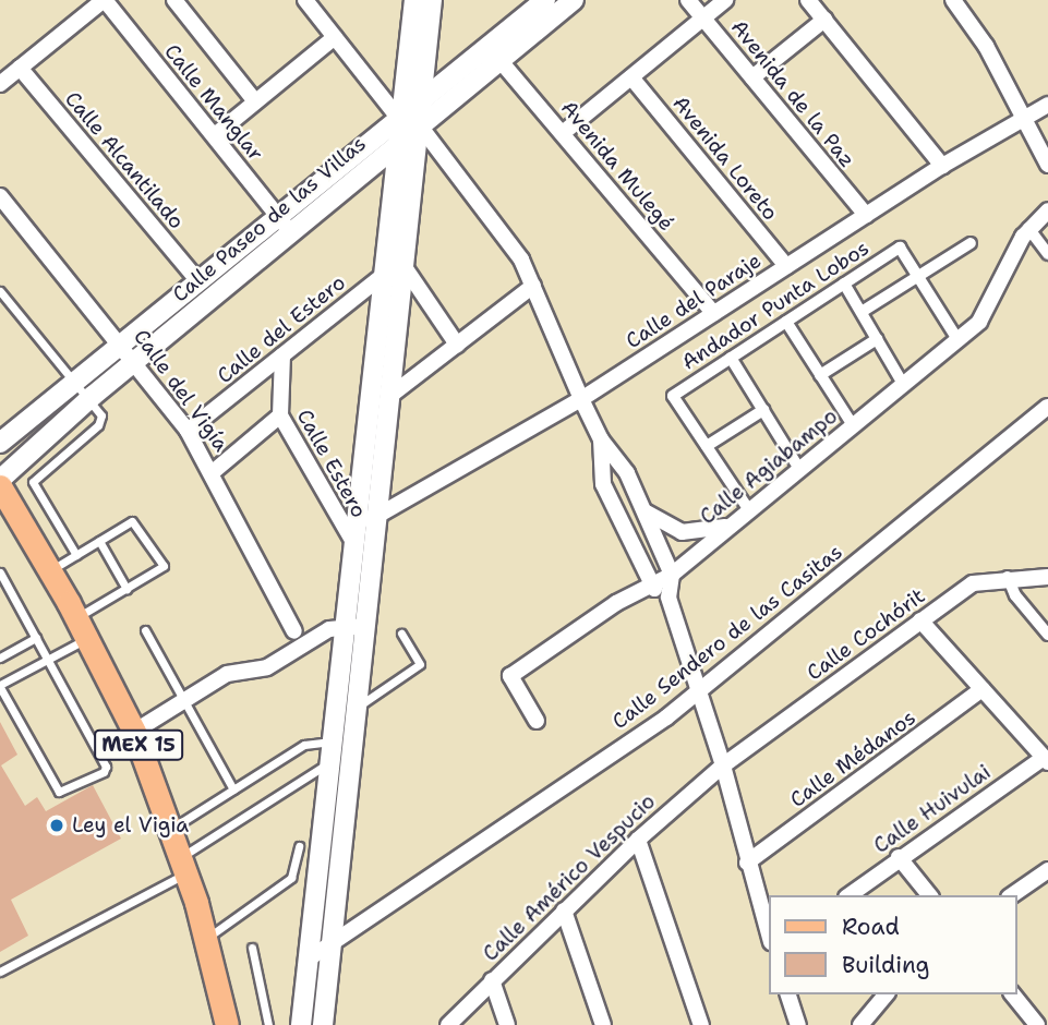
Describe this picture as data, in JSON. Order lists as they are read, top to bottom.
{
  "streets": {
    "main road": ["MEX 15"],
    "street": [
      "Avenida de la Paz",
      "Calle Manglar",
      "Avenida Loreto",
      "Calle Alcantilado",
      "Avenida Mulegé",
      "Calle Paseo de las Villas",
      "Calle del Paraje",
      "Andador Punta Lobos",
      "Calle del Estero",
      "Calle del Vigía",
      "Calle Estero",
      "Calle Agiabampo",
      "Calle Cochórit",
      "Calle Sendero de las Casitas",
      "Calle Médanos",
      "Calle Huivulai",
      "Calle Américo Vespucio"
    ]
  },
  "crossings": [
    ["Avenida de la Paz", "Calle del Paraje"],
    ["Calle Manglar", "Calle Paseo de las Villas"],
    ["Avenida Loreto", "Calle del Paraje"],
    ["Calle Alcantilado", "Calle Paseo de las Villas"],
    ["Avenida Mulegé", "Calle Paseo de las Villas"],
    ["Avenida Mulegé", "Calle del Paraje"],
    ["Calle Paseo de las Villas", "Calle del Vigía"],
    ["Calle del Paraje", "Calle Estero"],
    ["Calle del Estero", "Calle del Vigía"],
    ["Calle del Estero", "Calle Estero"],
    ["Calle Cochórit", "Calle Américo Vespucio"]
  ],
  "places": ["Ley el Vigia"],
  "legend": ["Road", "Building"]
}
